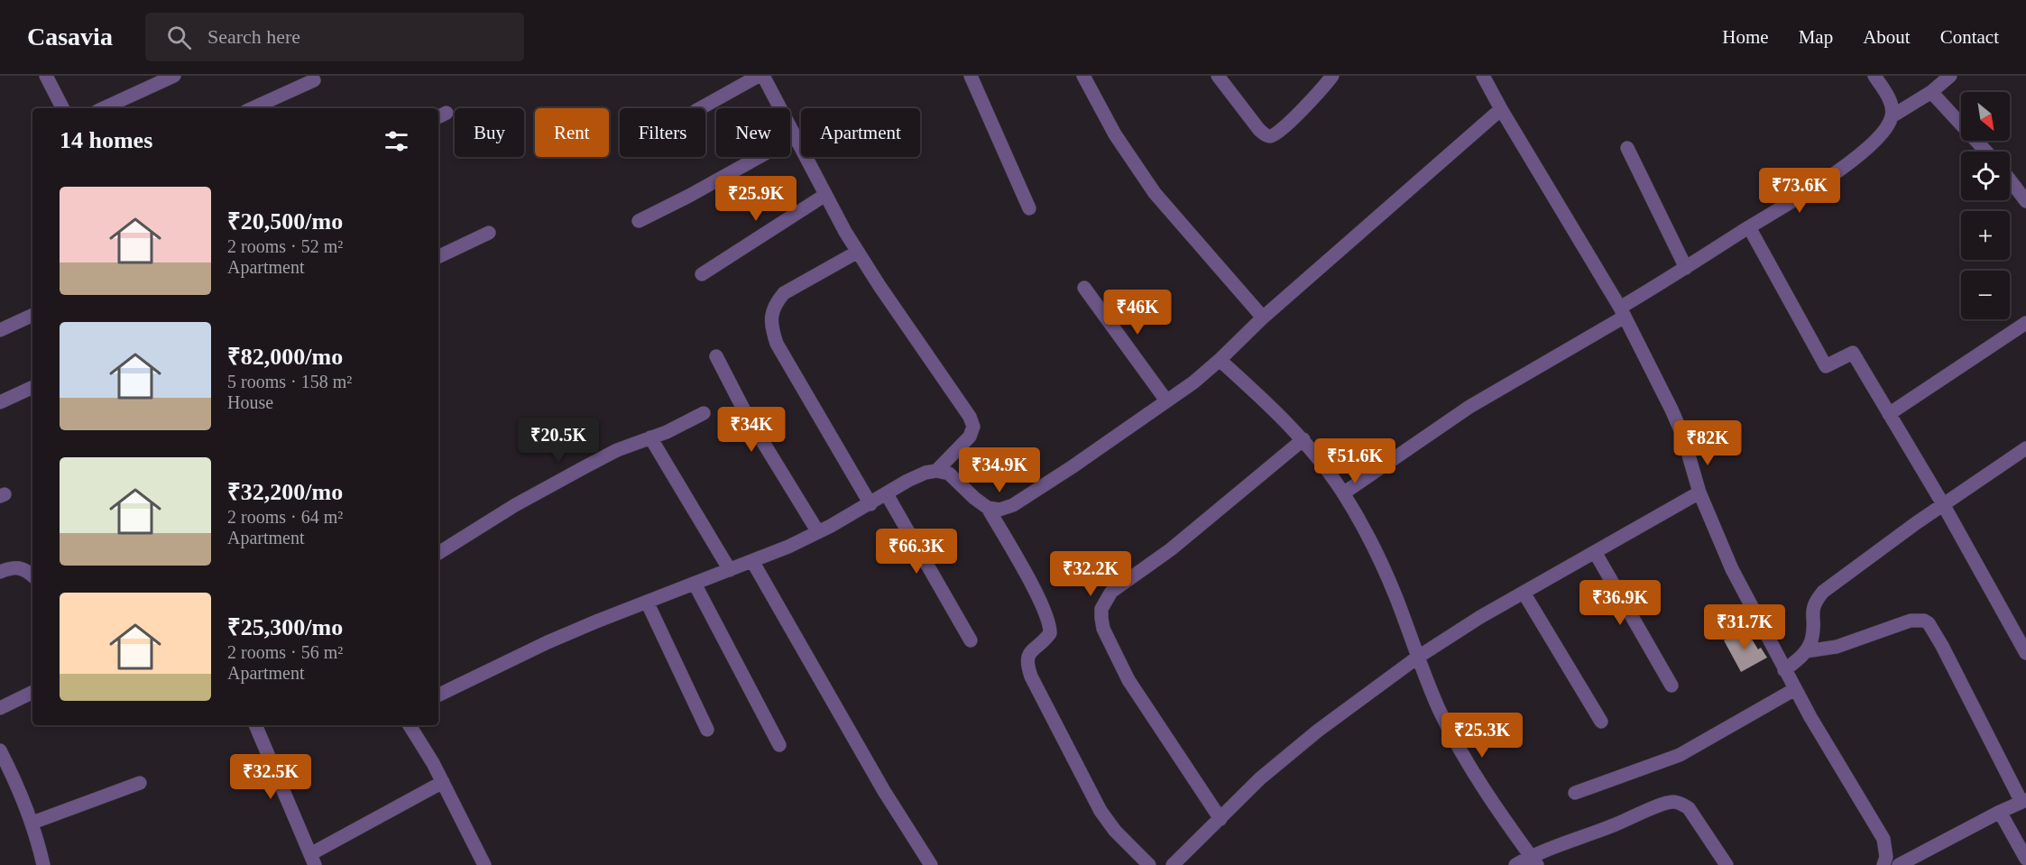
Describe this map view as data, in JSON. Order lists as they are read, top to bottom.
{
  "north": "bottom right",
  "page": {
    "header": "Casavia",
    "search": "Search here",
    "nav": [
      "Home",
      "Map",
      "About",
      "Contact"
    ],
    "map_buttons": ["+", "−"],
    "chip": [
      "Buy",
      "Rent",
      "Filters",
      "New",
      "Apartment"
    ],
    "heading": "14 homes",
    "price": [
      "₹73.6K",
      "₹25.9K",
      "₹46K",
      "₹34K",
      "₹20.5K",
      "₹82K",
      "₹51.6K",
      "₹34.9K",
      "₹66.3K",
      "₹32.2K",
      "₹36.9K",
      "₹31.7K",
      "₹25.3K",
      "₹32.5K"
    ],
    "list": [
      {
        "name": "₹20,500/mo",
        "note": "2 rooms · 52 m² · Apartment"
      },
      {
        "name": "₹82,000/mo",
        "note": "5 rooms · 158 m² · House"
      },
      {
        "name": "₹32,200/mo",
        "note": "2 rooms · 64 m² · Apartment"
      },
      {
        "name": "₹25,300/mo",
        "note": "2 rooms · 56 m² · Apartment"
      }
    ]
  }
}
